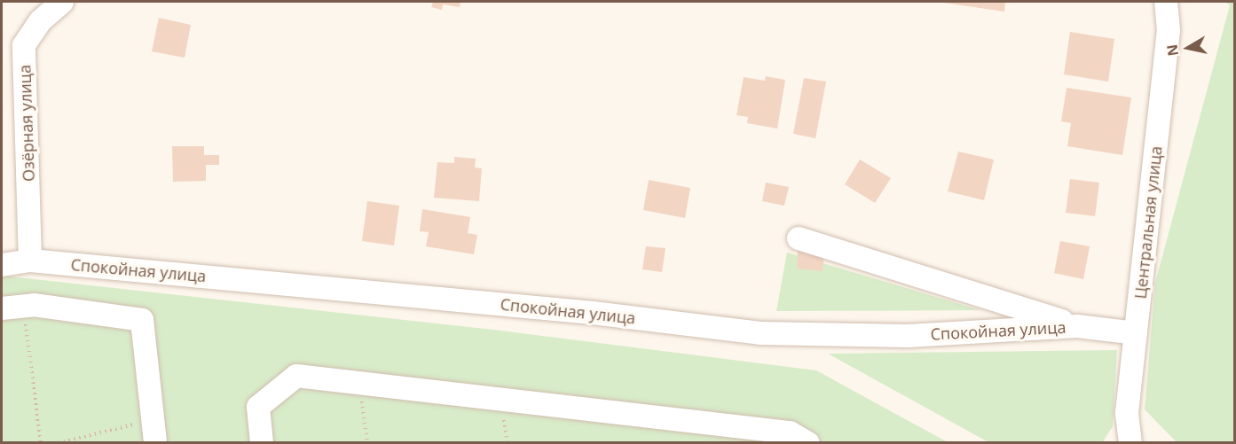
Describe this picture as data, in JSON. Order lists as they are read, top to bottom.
{
  "streets": {
    "street": ["Озёрная улица", "Центральная улица", "Спокойная улица"]
  },
  "crossings": [
    ["Озёрная улица", "Спокойная улица"],
    ["Центральная улица", "Спокойная улица"]
  ],
  "north": "left"
}
